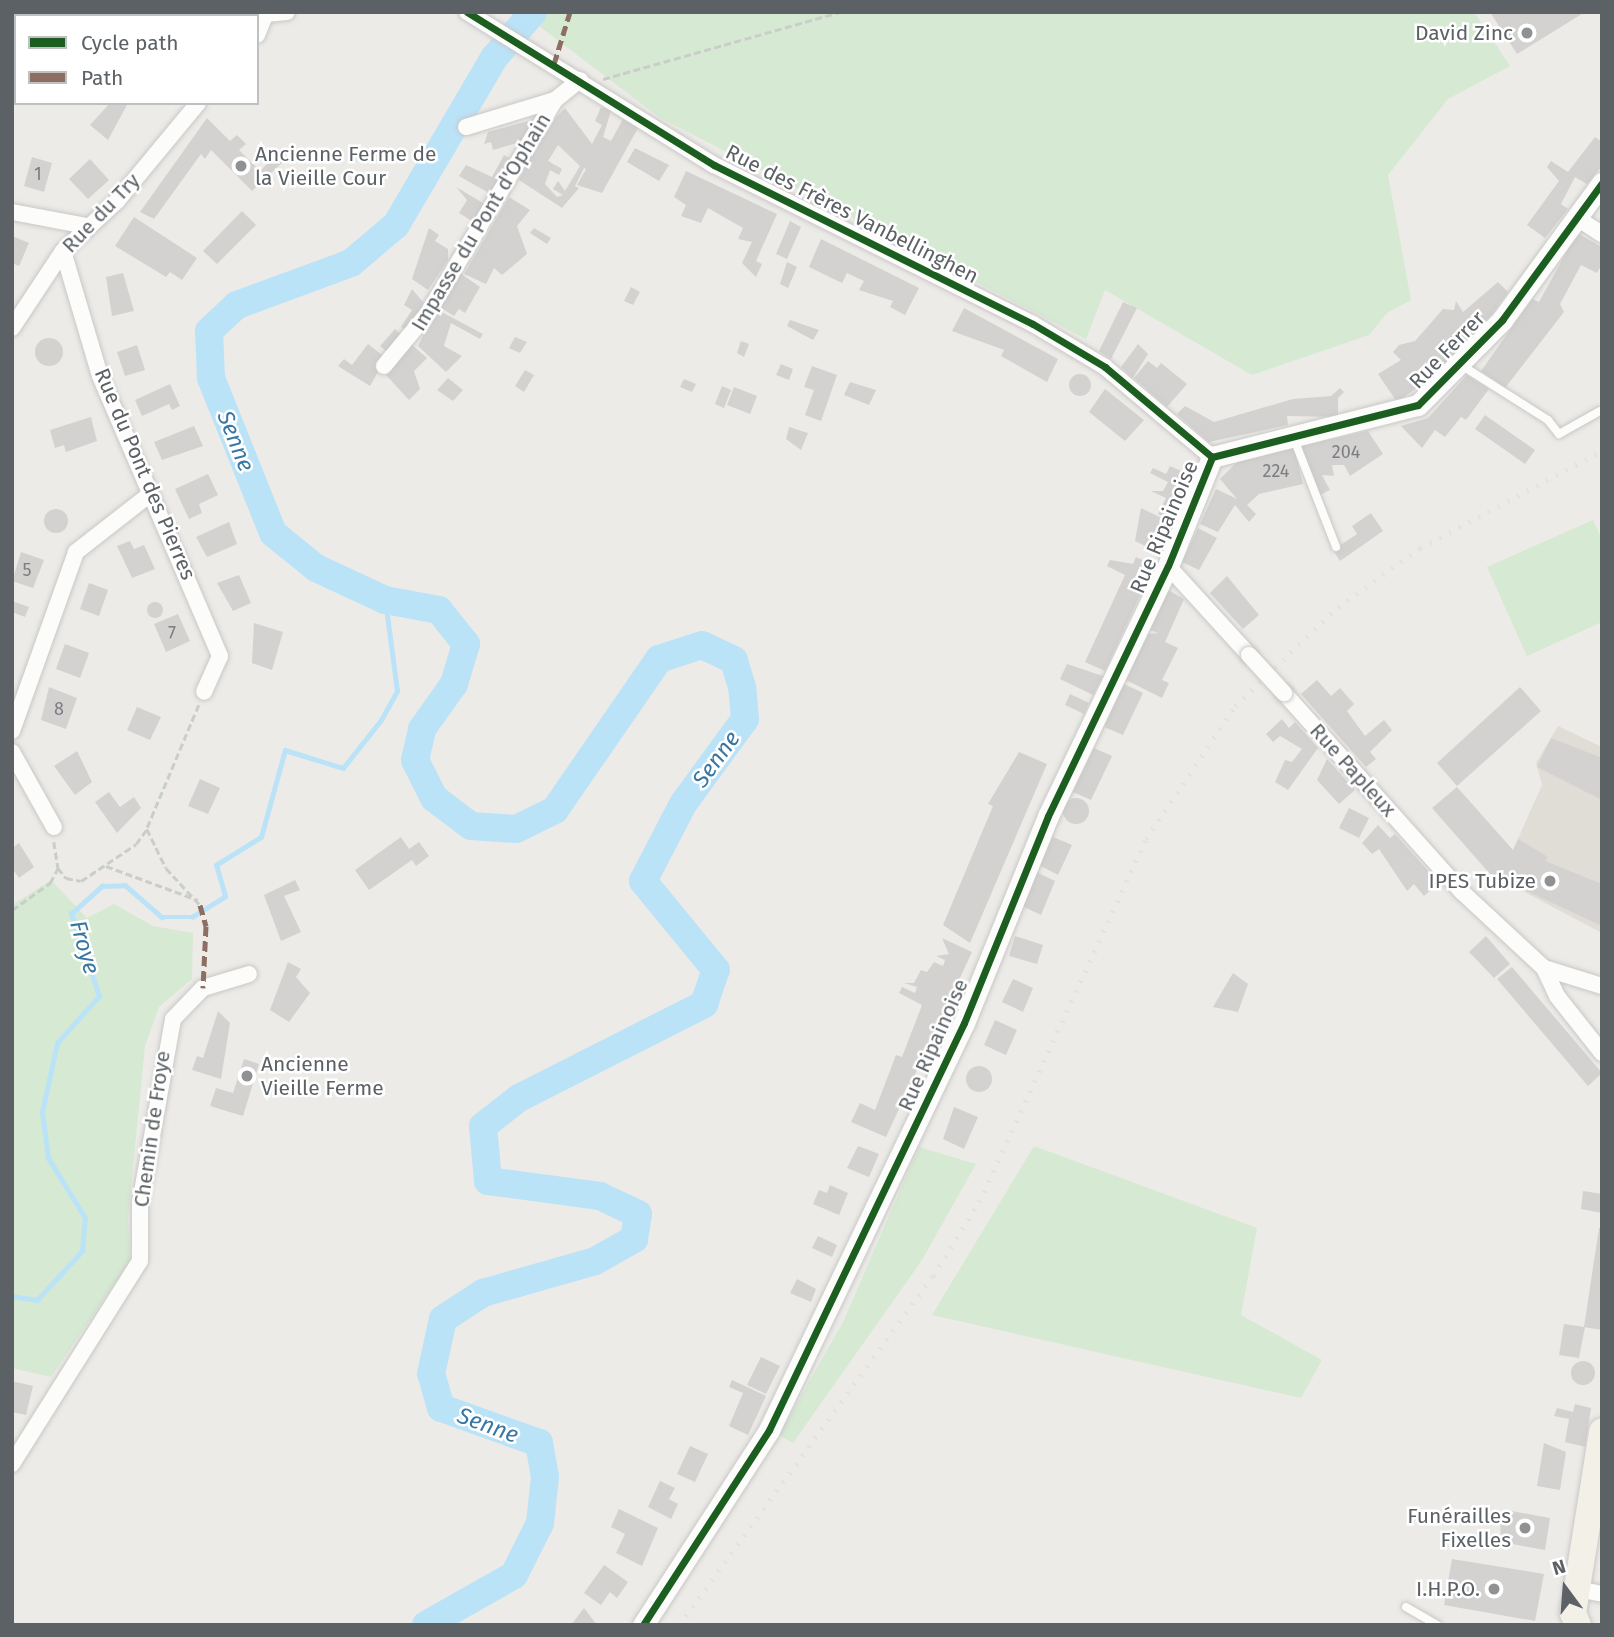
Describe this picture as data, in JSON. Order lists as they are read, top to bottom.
{
  "streets": {
    "street": [
      "Rue du Try",
      "Rue des Frères Vanbellinghen",
      "Impasse du Pont d'Ophain",
      "Rue Ferrer",
      "Rue du Pont des Pierres",
      "Rue Ripainoise",
      "Rue Papleux",
      "Chemin de Froye"
    ]
  },
  "crossings": [
    ["Rue du Try", "Rue du Pont des Pierres"],
    ["Rue des Frères Vanbellinghen", "Impasse du Pont d'Ophain"],
    ["Rue des Frères Vanbellinghen", "Rue Ferrer"],
    ["Rue des Frères Vanbellinghen", "Rue Ripainoise"],
    ["Rue Ferrer", "Rue Ripainoise"],
    ["Rue Ripainoise", "Rue Papleux"]
  ],
  "water": ["Senne", "Froye"],
  "places": [
    "David Zinc",
    "Ancienne Ferme de la Vieille Cour",
    "IPES Tubize",
    "Ancienne Vieille Ferme",
    "Funérailles Fixelles",
    "I.H.P.O."
  ],
  "house_numbers": [
    "1",
    "204",
    "224",
    "5",
    "7",
    "8"
  ],
  "legend": ["Cycle path", "Path"],
  "north": "top"
}
